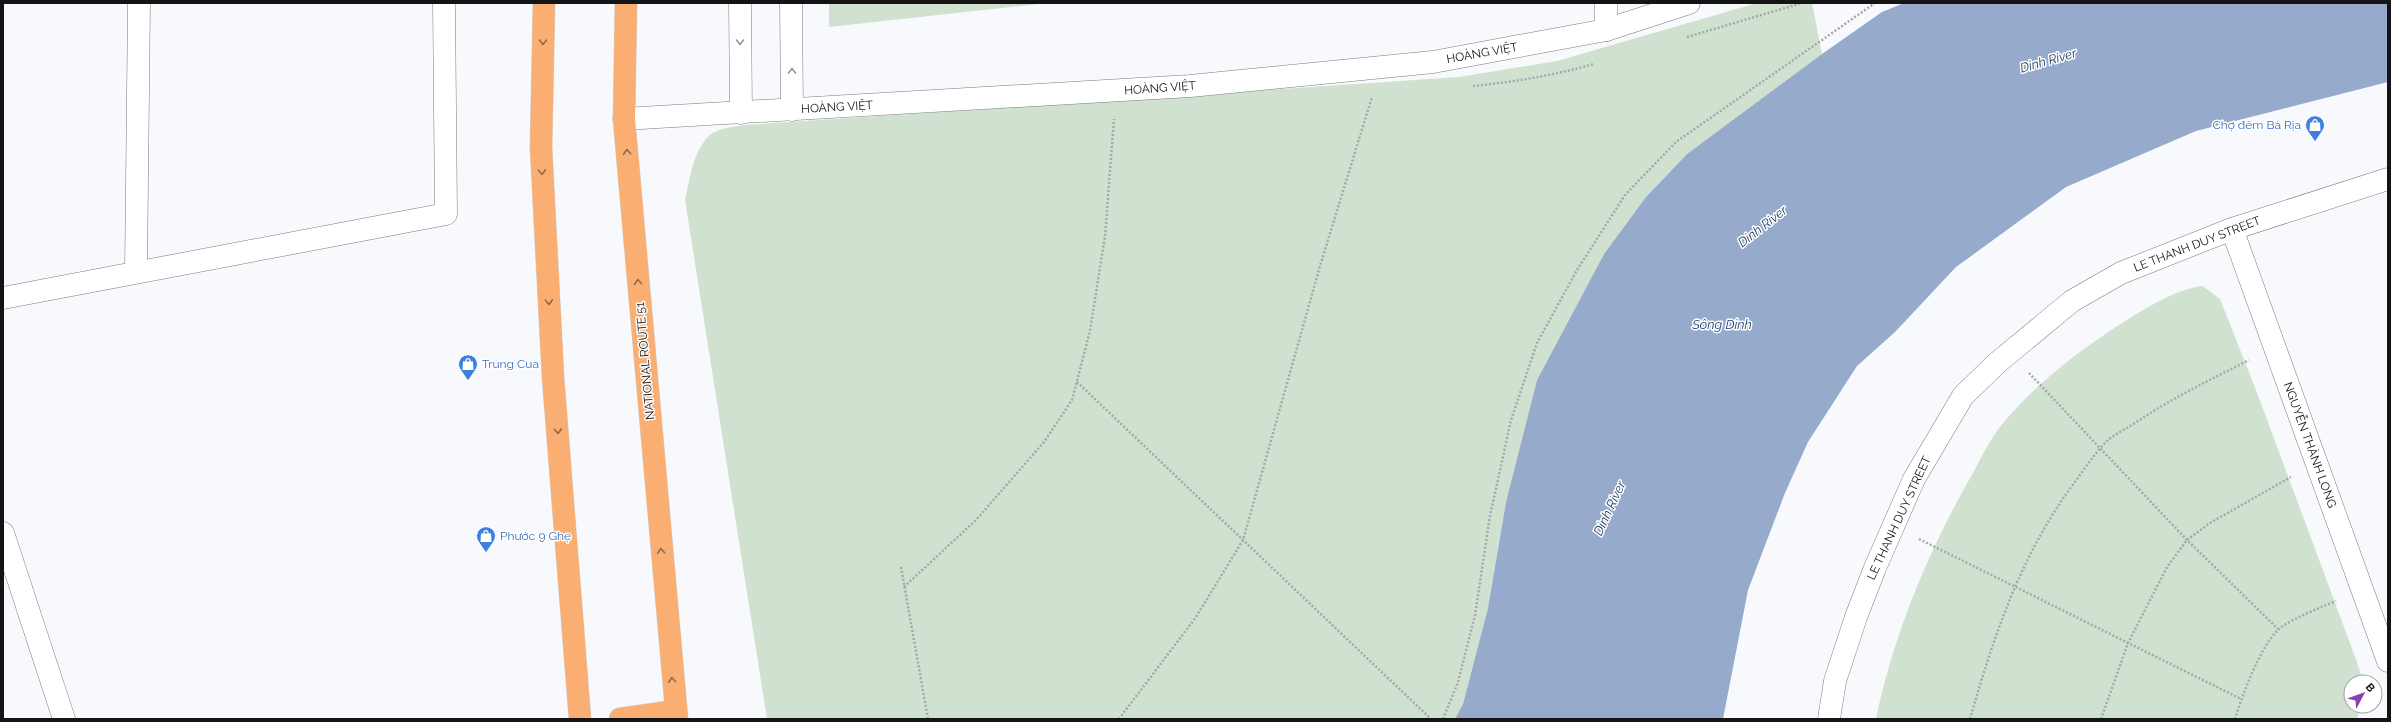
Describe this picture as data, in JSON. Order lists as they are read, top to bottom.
{
  "streets": {
    "highway": ["NATIONAL ROUTE 51"],
    "street": ["HOÀNG VIỆT", "LE THANH DUY STREET", "NGUYỄN THÀNH LONG"]
  },
  "crossings": [
    ["HOÀNG VIỆT", "NATIONAL ROUTE 51"],
    ["LE THANH DUY STREET", "NGUYỄN THÀNH LONG"]
  ],
  "water": ["Dinh River", "Sông Dinh"],
  "places": {
    "shop": ["Chợ đêm Bà Rịa", "Trung Cua", "Phước 9 Ghẹ"]
  },
  "north": "top right"
}
